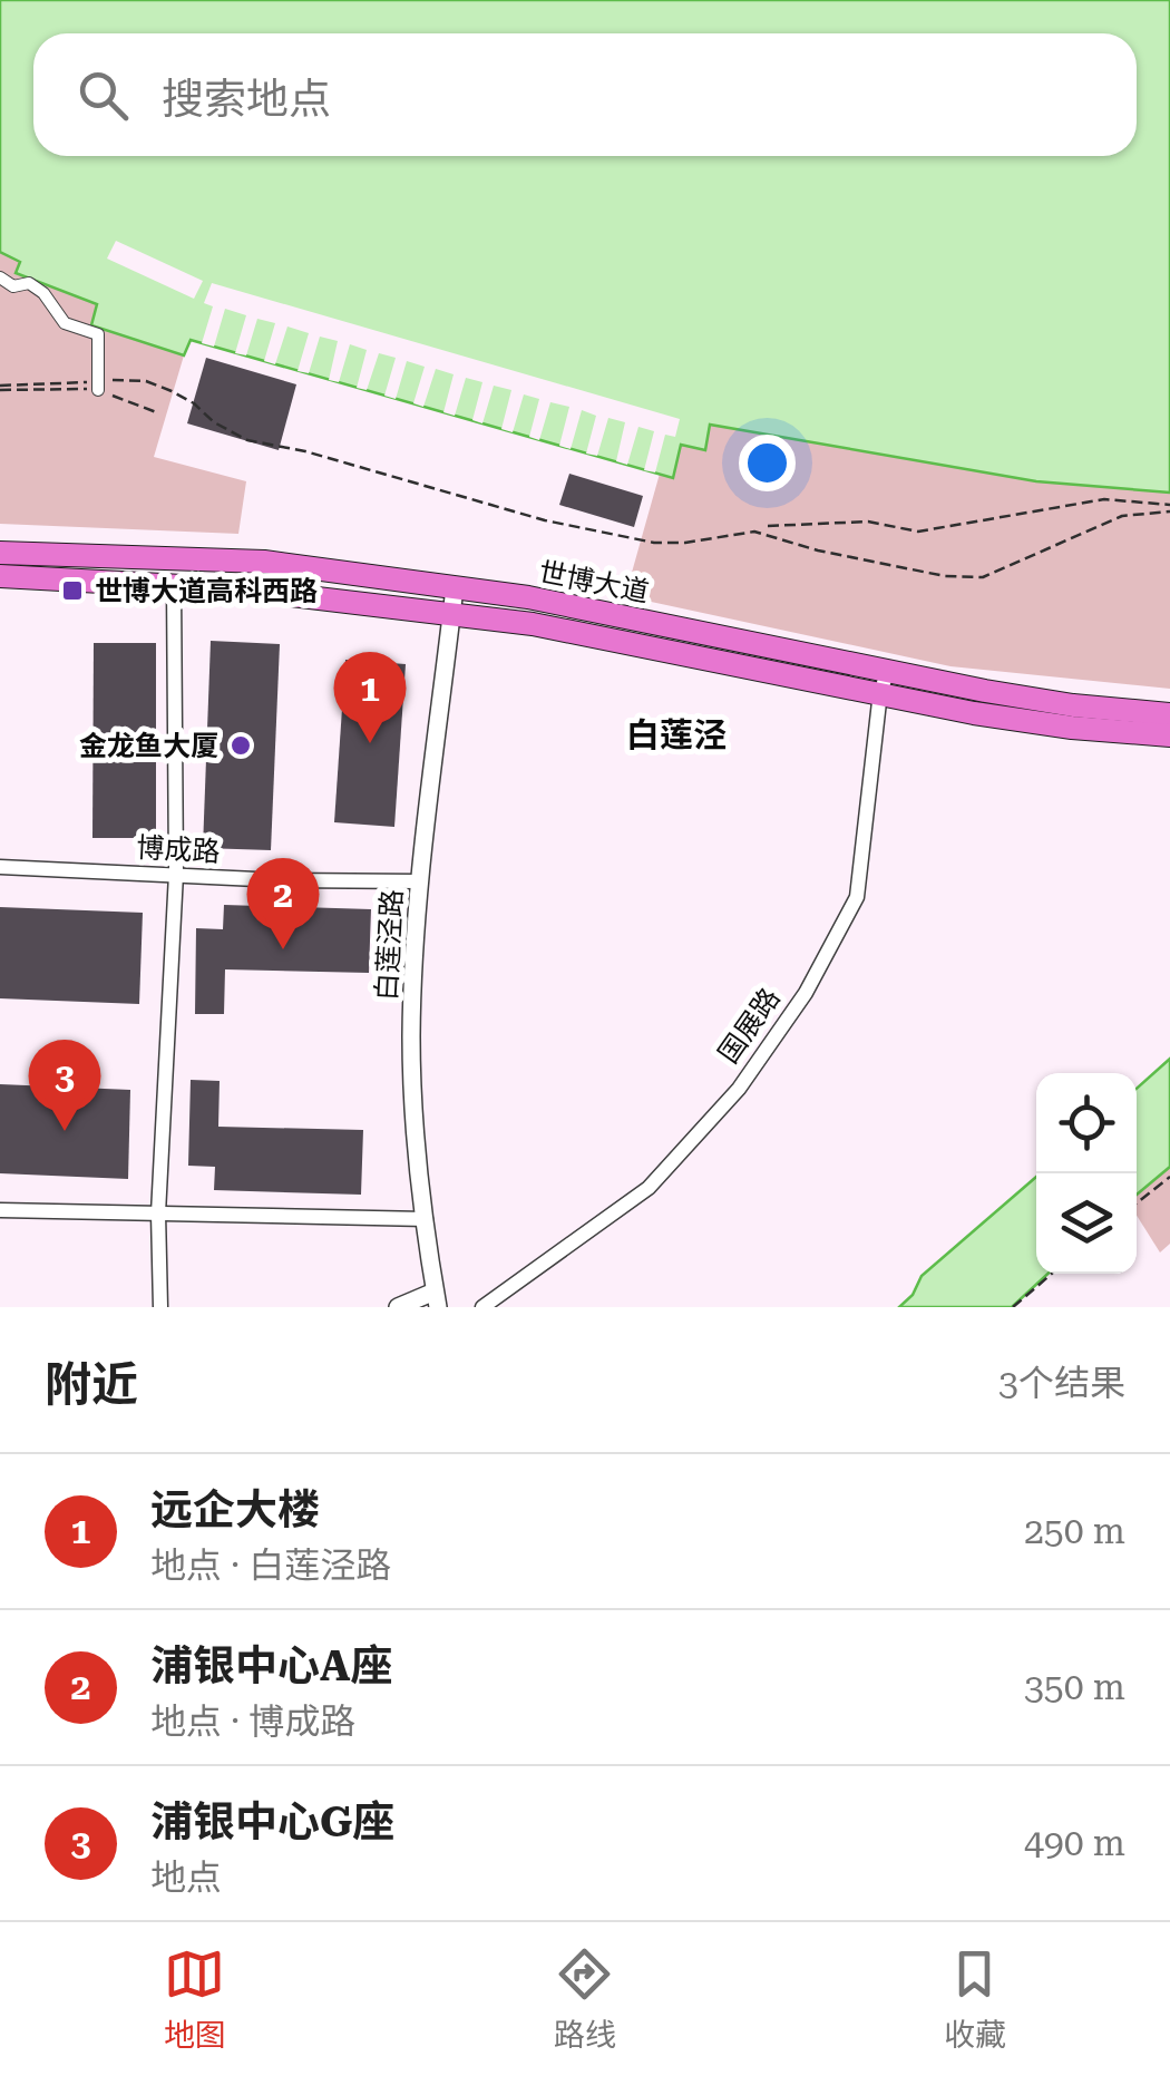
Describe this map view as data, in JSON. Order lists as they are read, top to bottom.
{
  "streets": {
    "main road": ["世博大道"],
    "street": ["博成路", "白莲泾路", "国展路"]
  },
  "crossings": [
    ["世博大道", "白莲泾路"],
    ["世博大道", "国展路"],
    ["博成路", "白莲泾路"]
  ],
  "districts": ["白莲泾"],
  "places": {
    "transit": ["世博大道高科西路"],
    "other": ["金龙鱼大厦"]
  },
  "page": {
    "search": "搜索地点",
    "pins": ["1", "2", "3"],
    "heading": ["附近", "3个结果"],
    "list": [
      {
        "mark": "1",
        "name": "远企大楼",
        "note": "地点 · 白莲泾路",
        "value": "250 m"
      },
      {
        "mark": "2",
        "name": "浦银中心A座",
        "note": "地点 · 博成路",
        "value": "350 m"
      },
      {
        "mark": "3",
        "name": "浦银中心G座",
        "note": "地点",
        "value": "490 m"
      }
    ],
    "nav": ["地图", "路线", "收藏"]
  }
}
